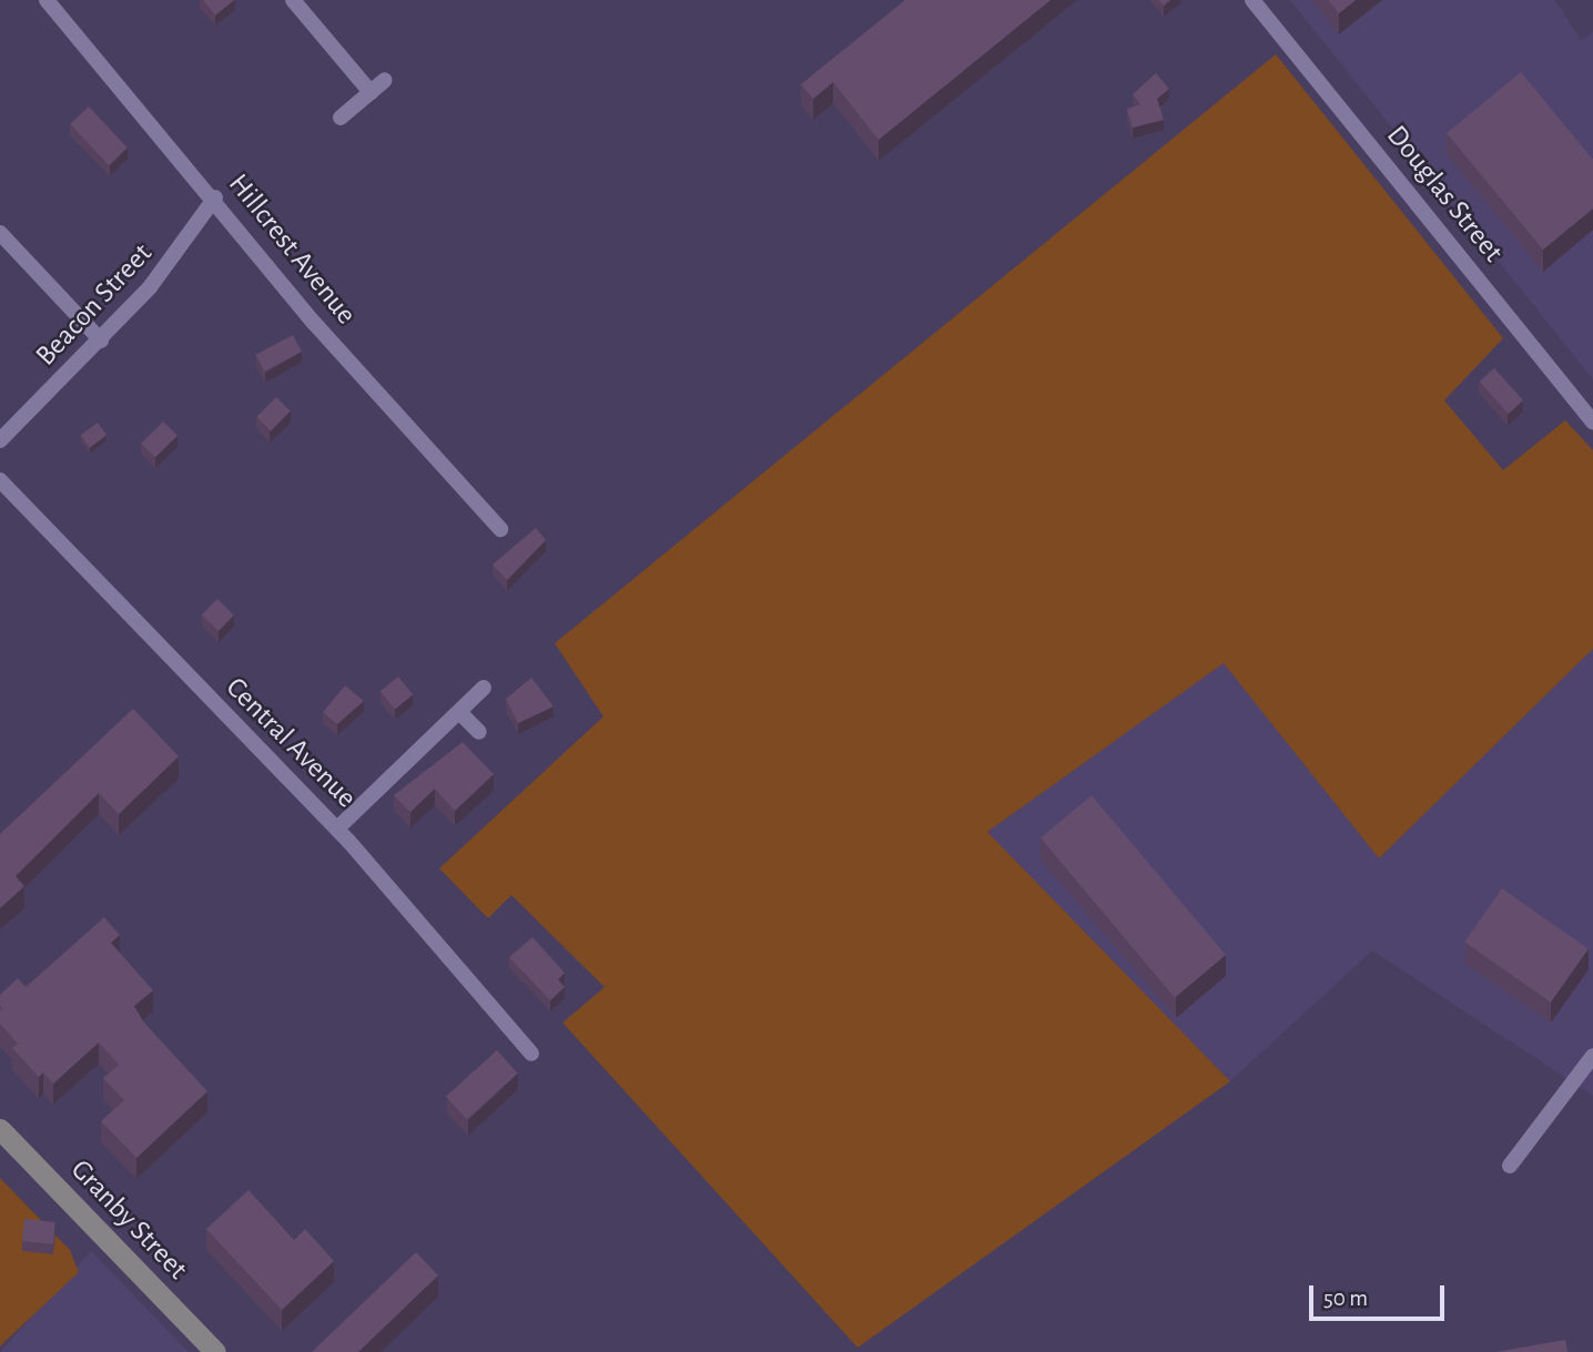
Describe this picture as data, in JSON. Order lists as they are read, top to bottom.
{
  "streets": {
    "main road": ["Granby Street"],
    "street": [
      "Douglas Street",
      "Hillcrest Avenue",
      "Beacon Street",
      "Central Avenue"
    ]
  },
  "crossings": [
    ["Hillcrest Avenue", "Beacon Street"]
  ],
  "scale_bar": "50 m"
}
